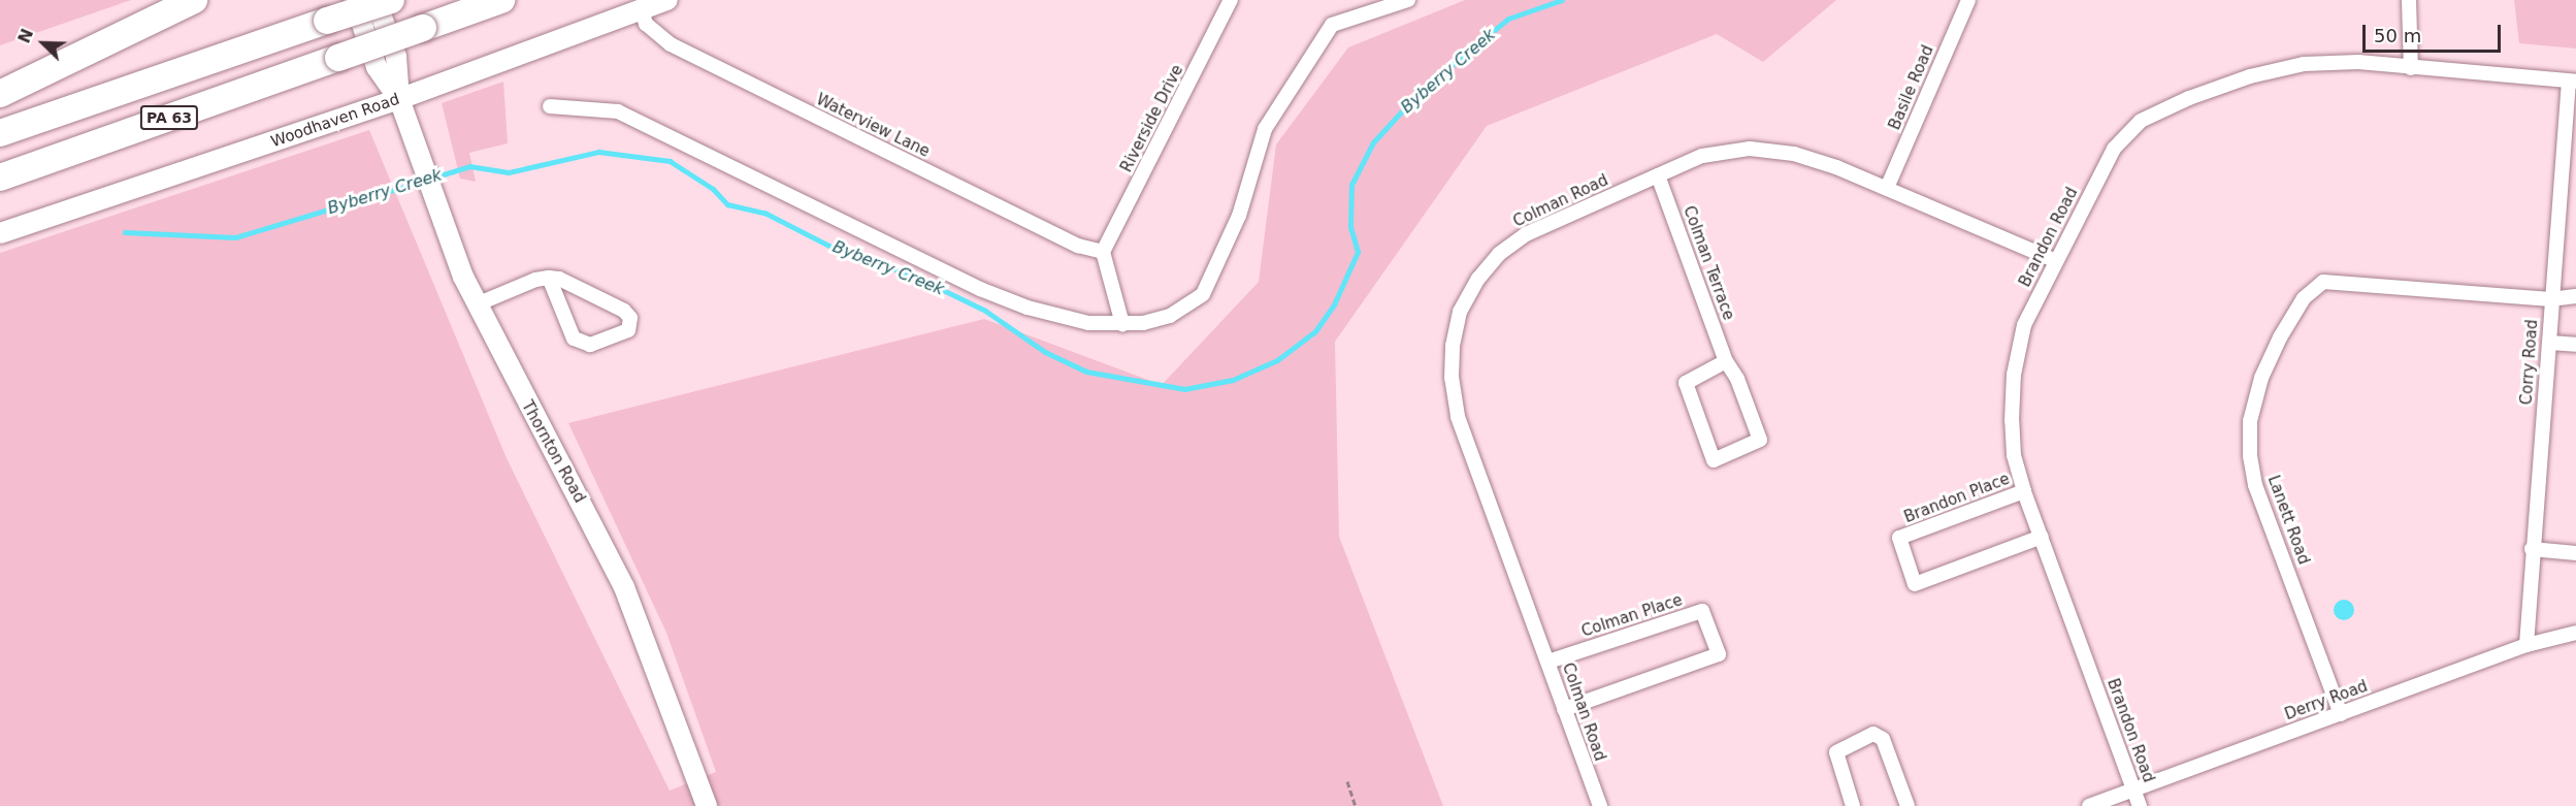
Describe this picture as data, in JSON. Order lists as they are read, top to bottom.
{
  "streets": {
    "highway": ["PA 63"],
    "street": [
      "Basile Road",
      "Riverside Drive",
      "Woodhaven Road",
      "Waterview Lane",
      "Colman Road",
      "Brandon Road",
      "Colman Terrace",
      "Corry Road",
      "Thornton Road",
      "Brandon Place",
      "Lanett Road",
      "Colman Place",
      "Derry Road"
    ]
  },
  "crossings": [
    ["Basile Road", "Colman Road"],
    ["Riverside Drive", "Waterview Lane"],
    ["Woodhaven Road", "Waterview Lane"],
    ["Woodhaven Road", "Thornton Road"],
    ["Colman Road", "Brandon Road"],
    ["Colman Road", "Colman Terrace"],
    ["Colman Road", "Colman Place"],
    ["Brandon Road", "Corry Road"],
    ["Brandon Road", "Brandon Place"],
    ["Brandon Road", "Derry Road"],
    ["Corry Road", "Lanett Road"],
    ["Corry Road", "Derry Road"],
    ["Lanett Road", "Derry Road"]
  ],
  "water": ["Byberry Creek"],
  "scale_bar": "50 m",
  "north": "top left"
}
